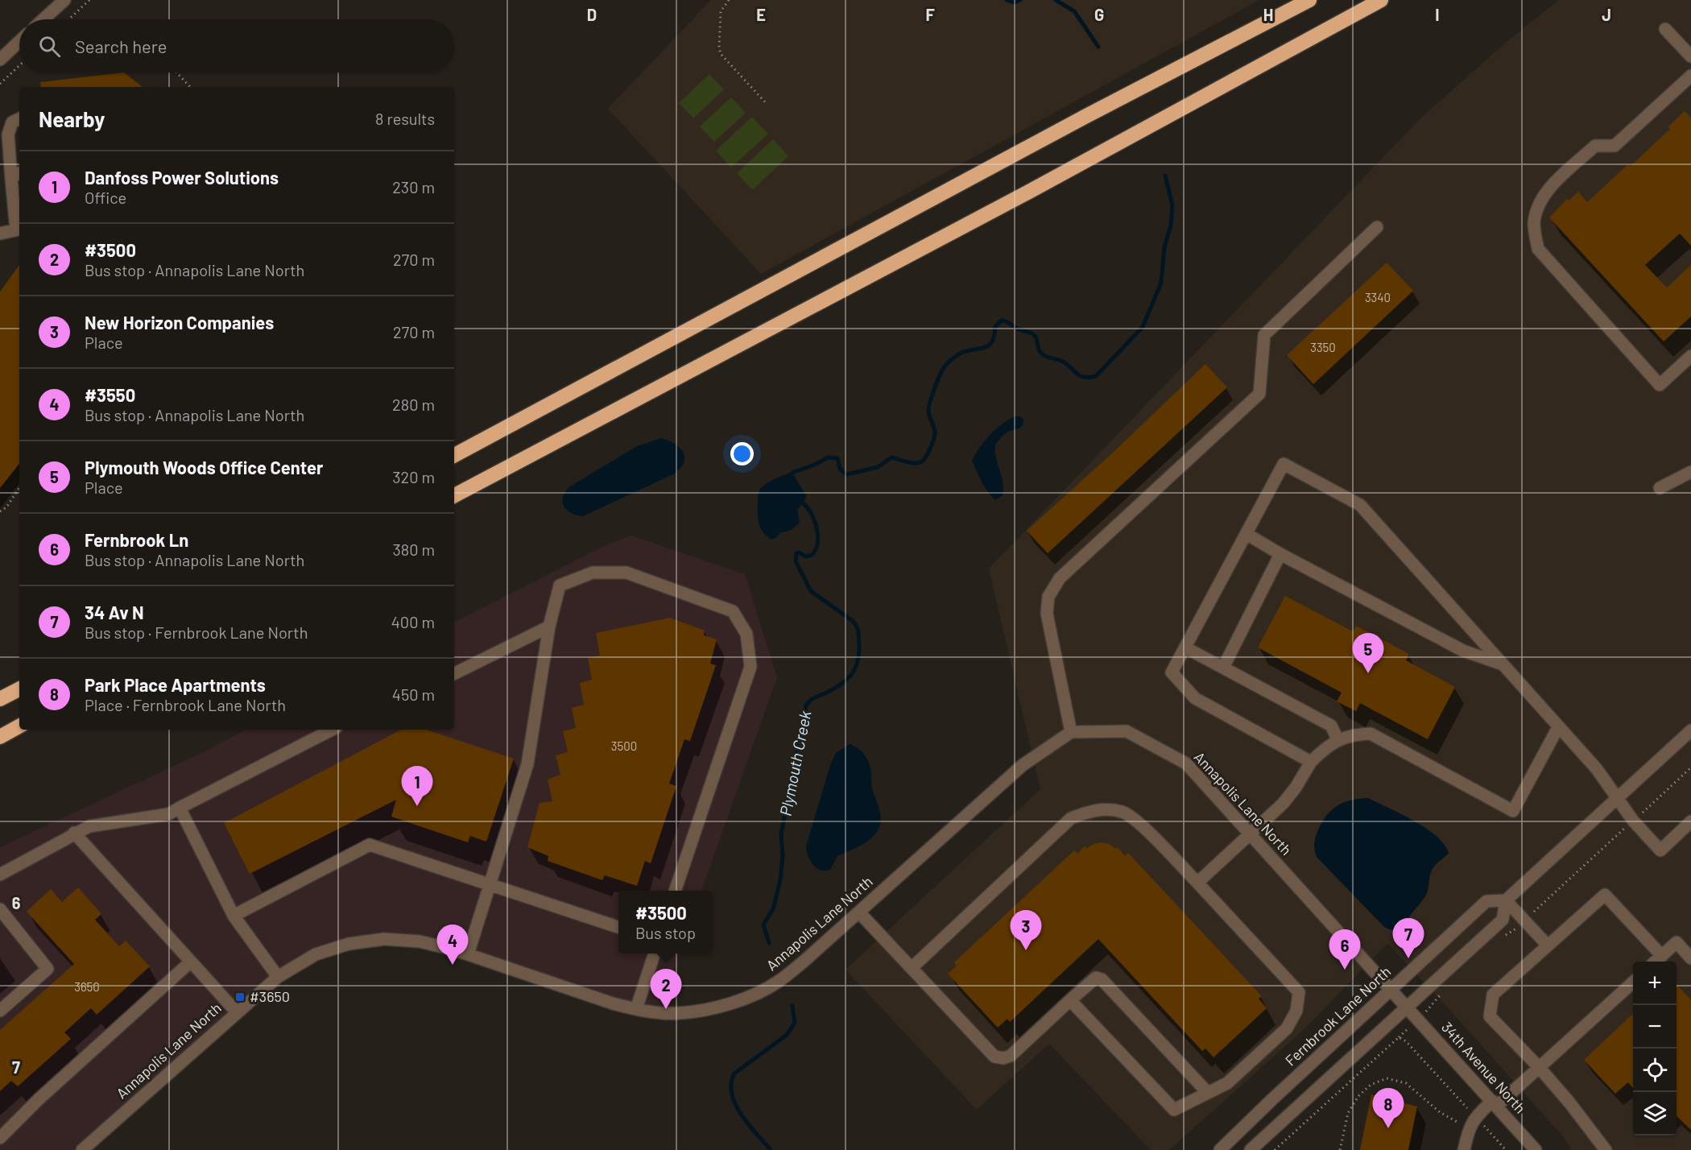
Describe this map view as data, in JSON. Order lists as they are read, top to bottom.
{
  "streets": {
    "street": ["Annapolis Lane North", "Fernbrook Lane North", "34th Avenue North"]
  },
  "crossings": [
    ["Annapolis Lane North", "Fernbrook Lane North"],
    ["Annapolis Lane North", "34th Avenue North"]
  ],
  "water": ["Plymouth Creek"],
  "places": {
    "transit": ["#3650"]
  },
  "house_numbers": [
    "3340",
    "3350",
    "3500",
    "3650"
  ],
  "page": {
    "search": "Search here",
    "heading": ["Nearby", "8 results"],
    "list": [
      {
        "mark": "1",
        "name": "Danfoss Power Solutions",
        "note": "Office",
        "value": "230 m"
      },
      {
        "mark": "2",
        "name": "#3500",
        "note": "Bus stop · Annapolis Lane North",
        "value": "270 m"
      },
      {
        "mark": "3",
        "name": "New Horizon Companies",
        "note": "Place",
        "value": "270 m"
      },
      {
        "mark": "4",
        "name": "#3550",
        "note": "Bus stop · Annapolis Lane North",
        "value": "280 m"
      },
      {
        "mark": "5",
        "name": "Plymouth Woods Office Center",
        "note": "Place",
        "value": "320 m"
      },
      {
        "mark": "6",
        "name": "Fernbrook Ln",
        "note": "Bus stop · Annapolis Lane North",
        "value": "380 m"
      },
      {
        "mark": "7",
        "name": "34 Av N",
        "note": "Bus stop · Fernbrook Lane North",
        "value": "400 m"
      },
      {
        "mark": "8",
        "name": "Park Place Apartments",
        "note": "Place · Fernbrook Lane North",
        "value": "450 m"
      }
    ],
    "pins": [
      "5",
      "1",
      "3",
      "7",
      "4",
      "6",
      "2",
      "8"
    ],
    "popup": ["#3500", "Bus stop"],
    "map_buttons": ["+", "−"]
  },
  "grid": {
    "columns": [
      "D",
      "E",
      "F",
      "G",
      "H",
      "I",
      "J"
    ],
    "rows": ["6", "7"]
  }
}
